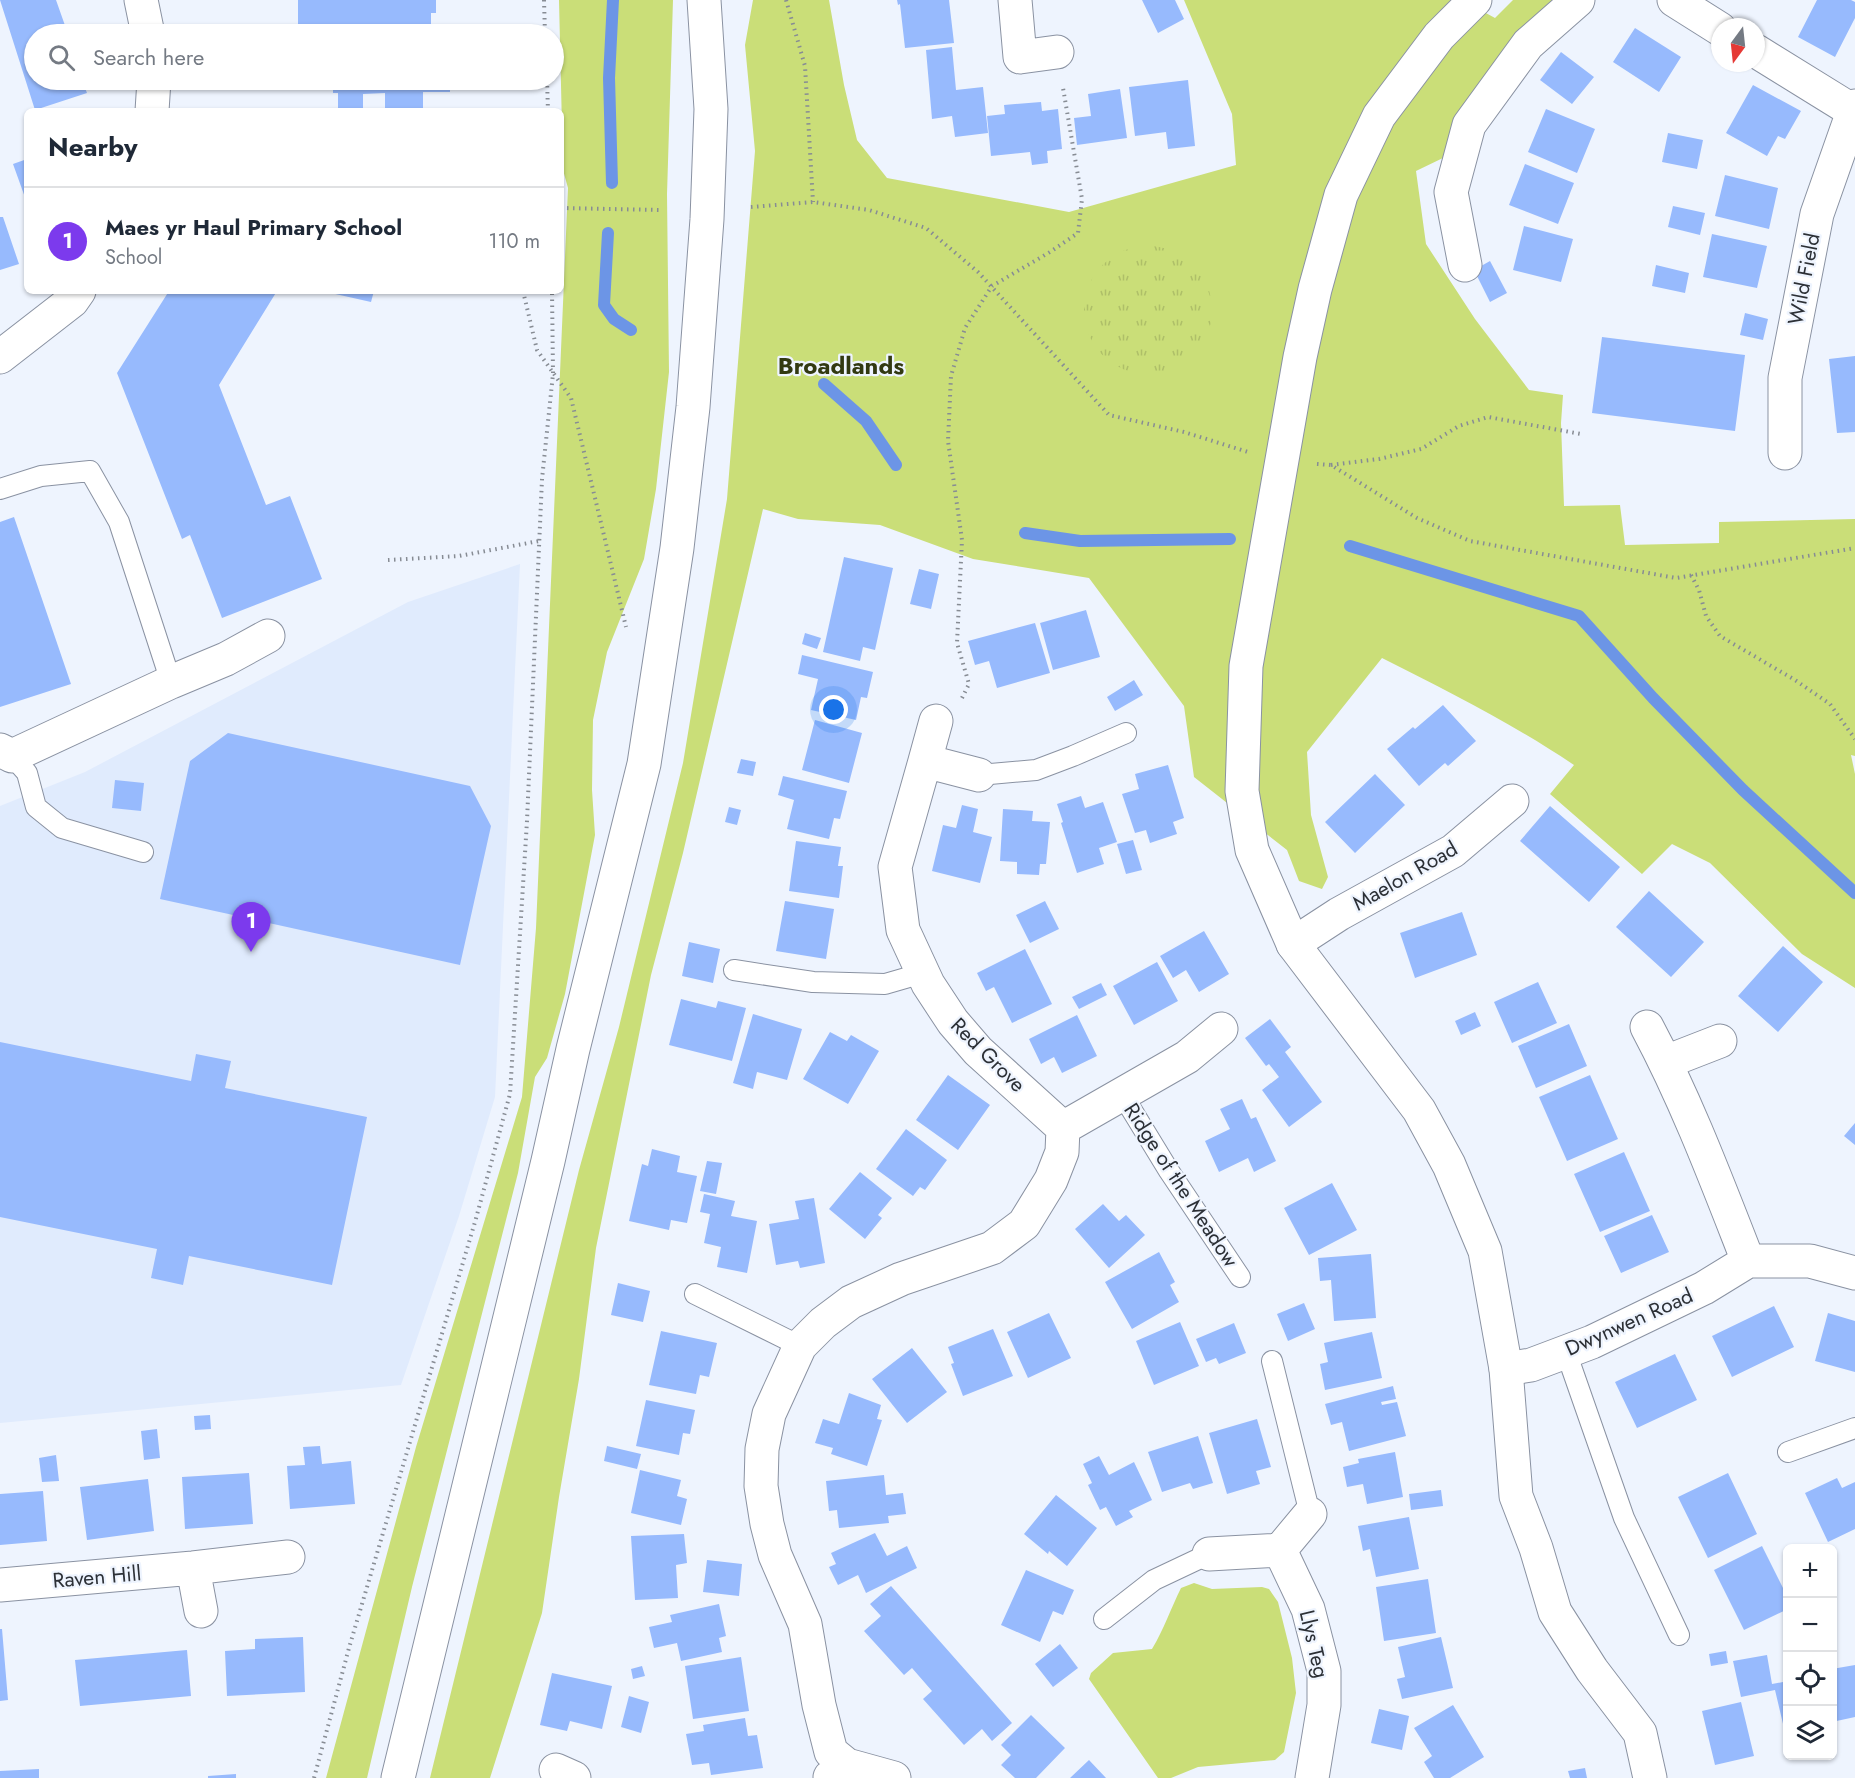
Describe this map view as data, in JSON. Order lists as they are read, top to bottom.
{
  "streets": {
    "street": [
      "Wild Field",
      "Maelon Road",
      "Red Grove",
      "Ridge of the Meadow",
      "Dwynwen Road",
      "Raven Hill",
      "Llys Teg"
    ]
  },
  "crossings": [
    ["Red Grove", "Ridge of the Meadow"]
  ],
  "districts": ["Broadlands"],
  "north": "bottom",
  "page": {
    "search": "Search here",
    "heading": "Nearby",
    "list": [
      {
        "mark": "1",
        "name": "Maes yr Haul Primary School",
        "note": "School",
        "value": "110 m"
      }
    ],
    "pins": "1",
    "map_buttons": ["+", "−"]
  }
}
